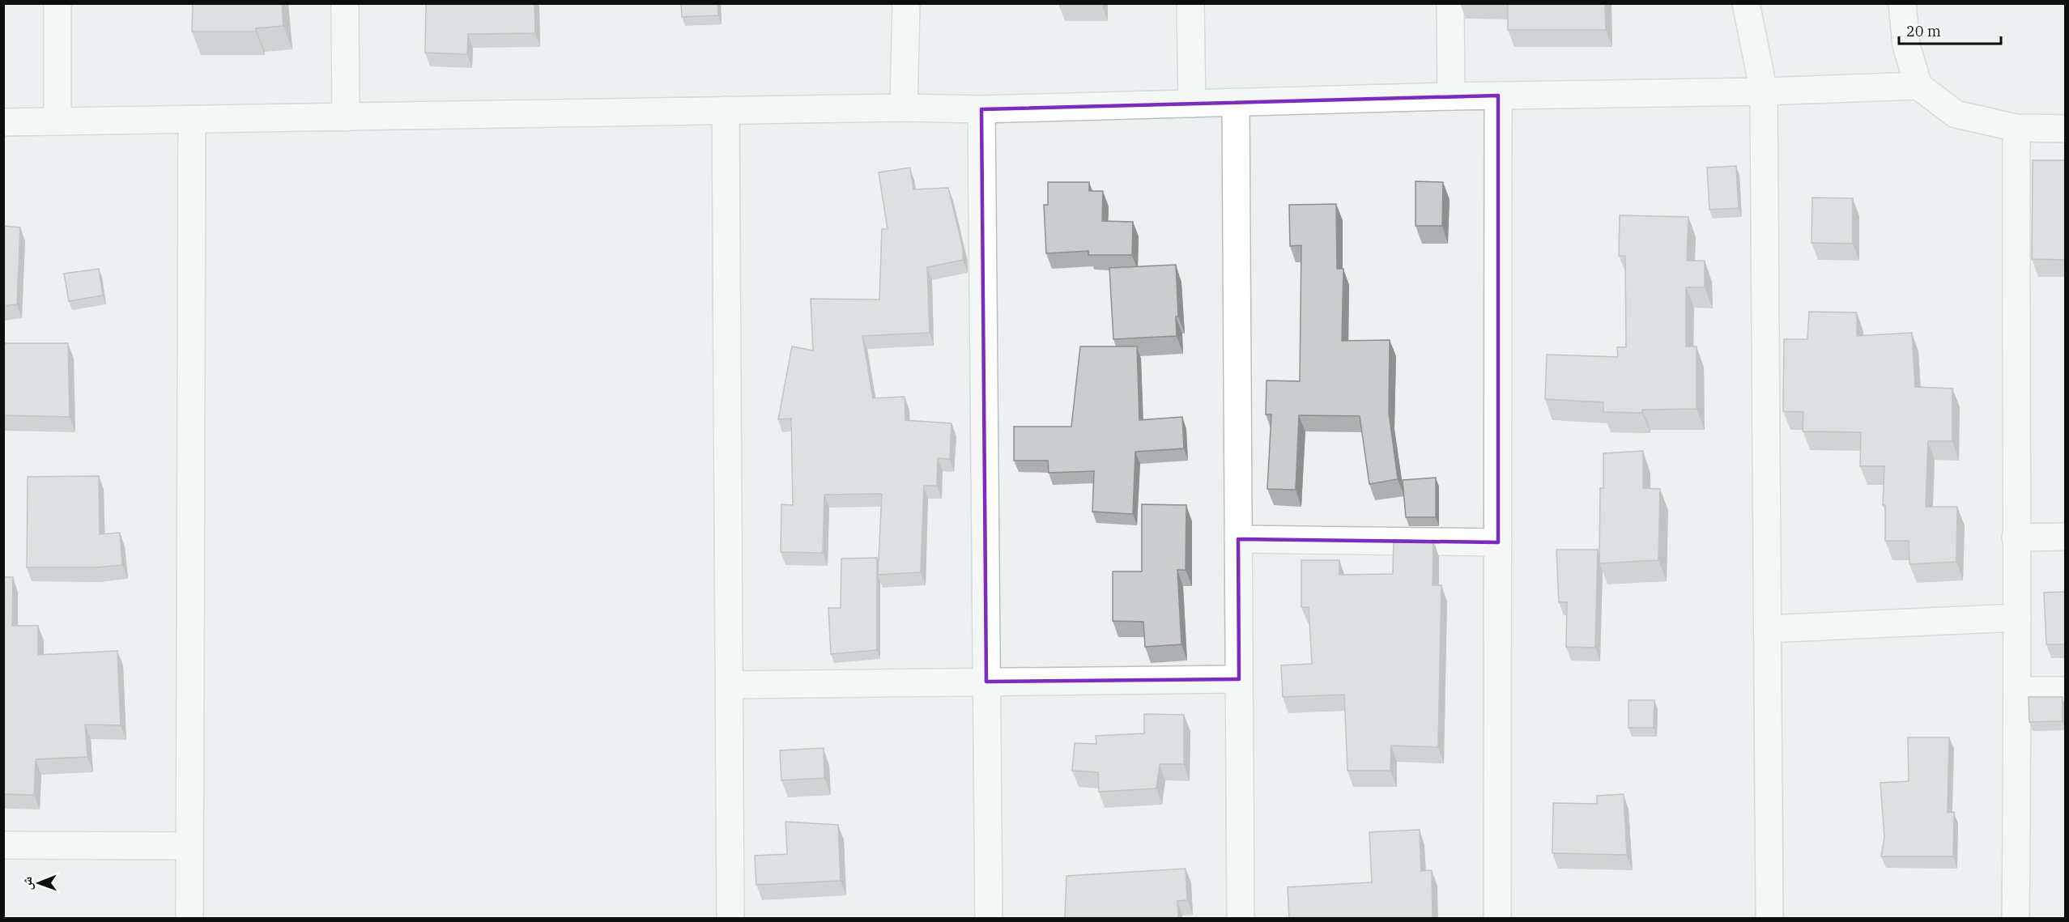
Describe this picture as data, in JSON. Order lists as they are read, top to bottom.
{
  "scale_bar": "20 m",
  "north": "left"
}
